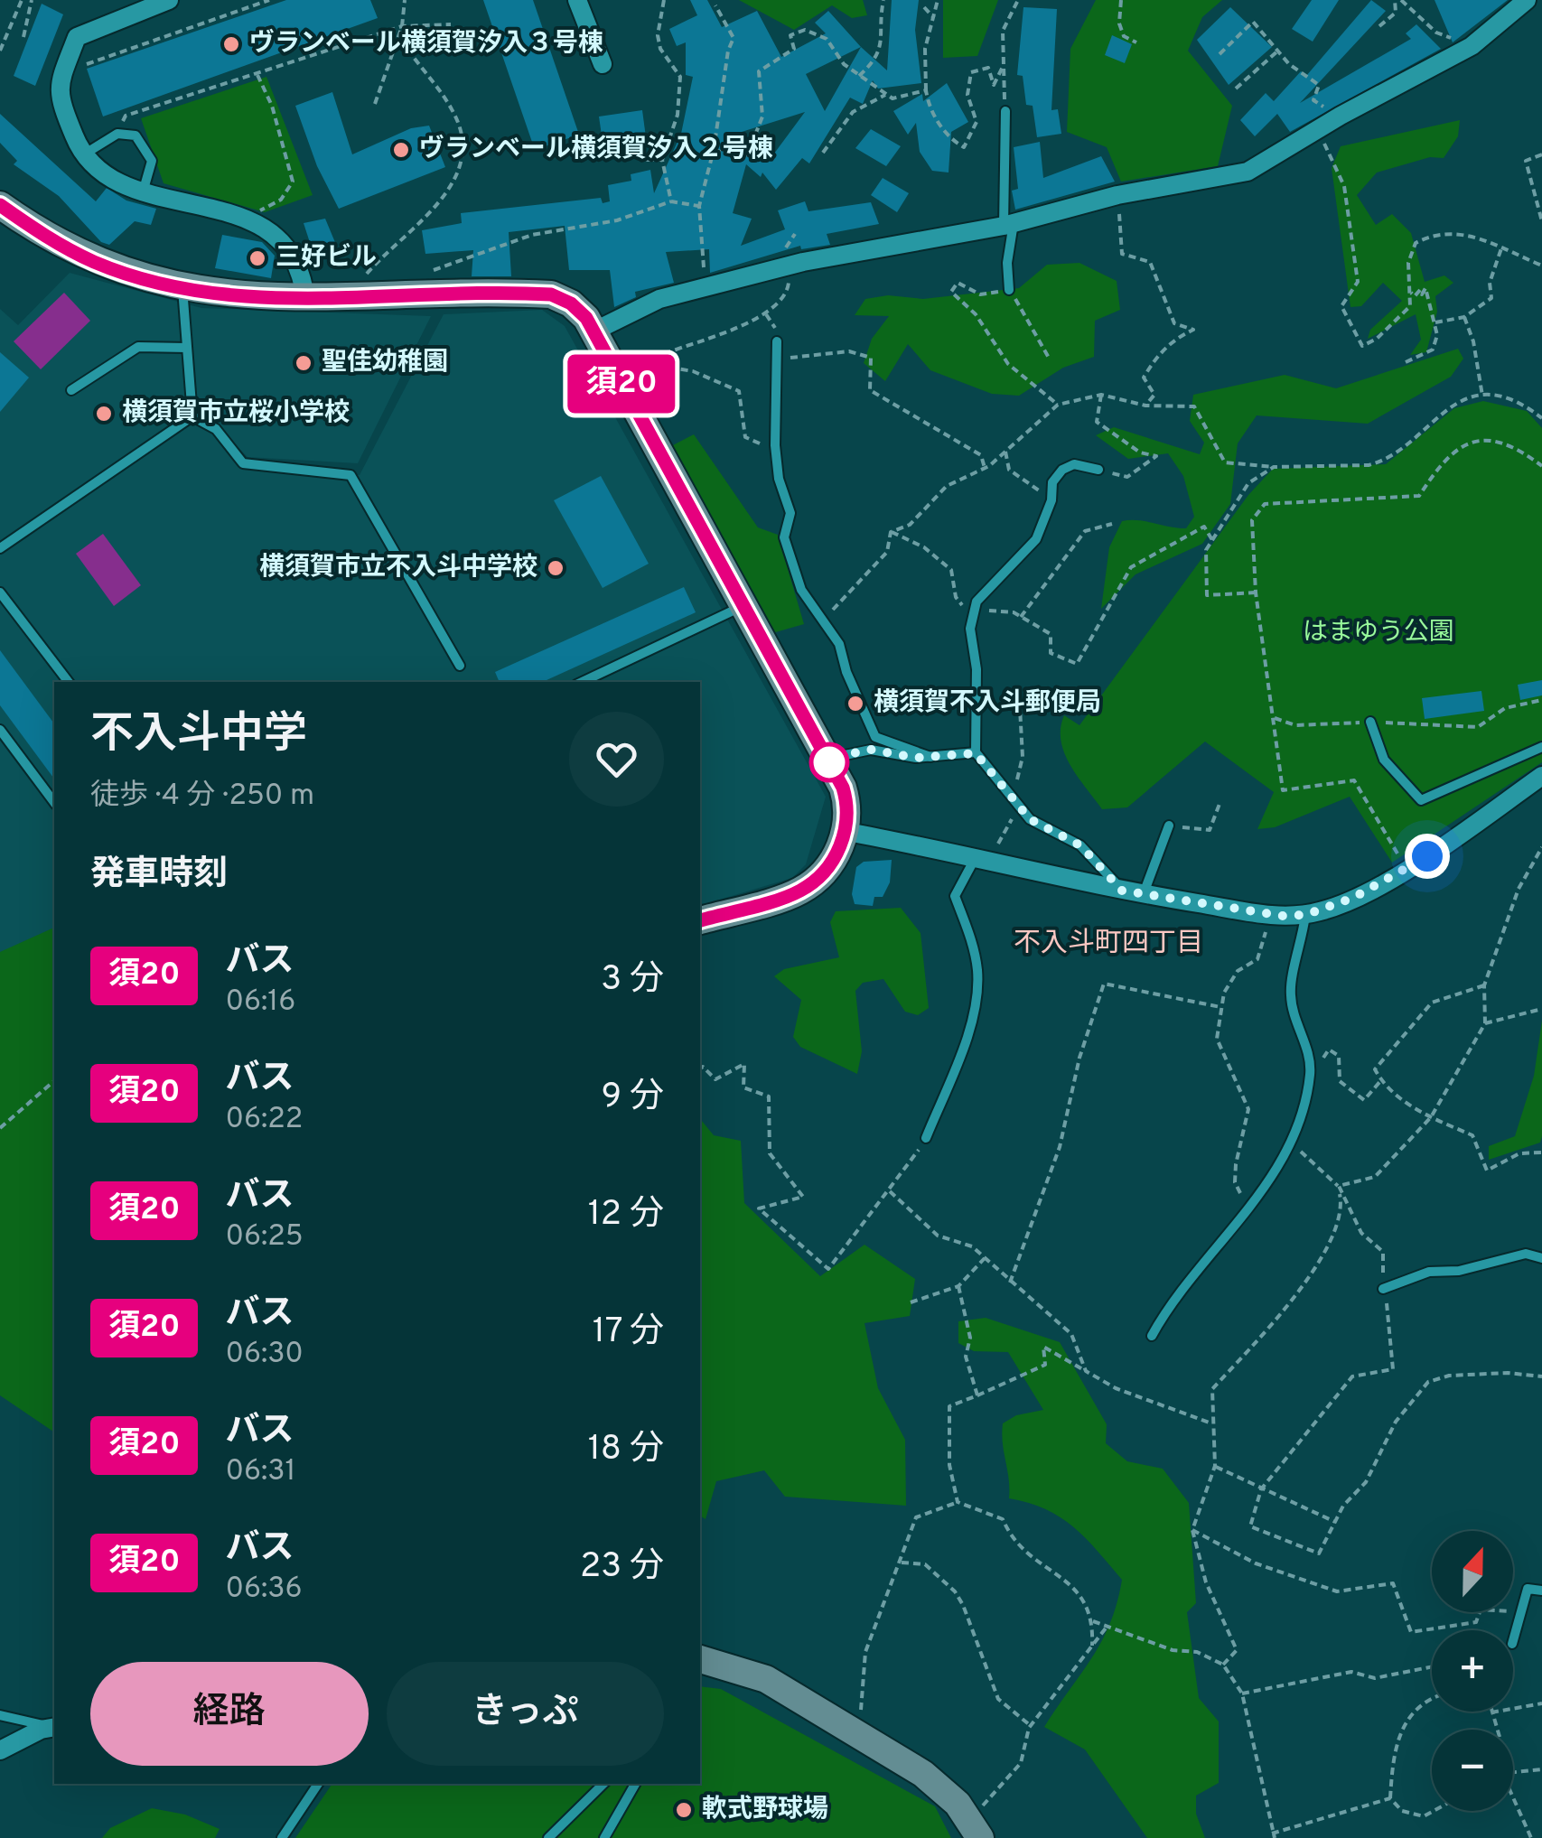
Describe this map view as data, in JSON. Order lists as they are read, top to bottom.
{
  "districts": ["不入斗町四丁目"],
  "parks": ["はまゆう公園"],
  "places": [
    "ヴランベール横須賀汐入３号棟",
    "ヴランベール横須賀汐入２号棟",
    "三好ビル",
    "聖佳幼稚園",
    "横須賀市立桜小学校",
    "横須賀市立不入斗中学校",
    "横須賀不入斗郵便局",
    "軟式野球場"
  ],
  "lines": ["bus line 須20"],
  "north": "top",
  "page": {
    "on_map": "須20",
    "heading": [
      ["不入斗中学", "徒歩 · 4 分 · 250 m"],
      "発車時刻"
    ],
    "list": [
      {
        "mark": "須20",
        "name": "バス",
        "note": "06:16",
        "value": "3 分"
      },
      {
        "mark": "須20",
        "name": "バス",
        "note": "06:22",
        "value": "9 分"
      },
      {
        "mark": "須20",
        "name": "バス",
        "note": "06:25",
        "value": "12 分"
      },
      {
        "mark": "須20",
        "name": "バス",
        "note": "06:30",
        "value": "17 分"
      },
      {
        "mark": "須20",
        "name": "バス",
        "note": "06:31",
        "value": "18 分"
      },
      {
        "mark": "須20",
        "name": "バス",
        "note": "06:36",
        "value": "23 分"
      }
    ],
    "map_buttons": ["+", "−"],
    "buttons": ["経路", "きっぷ"]
  }
}
